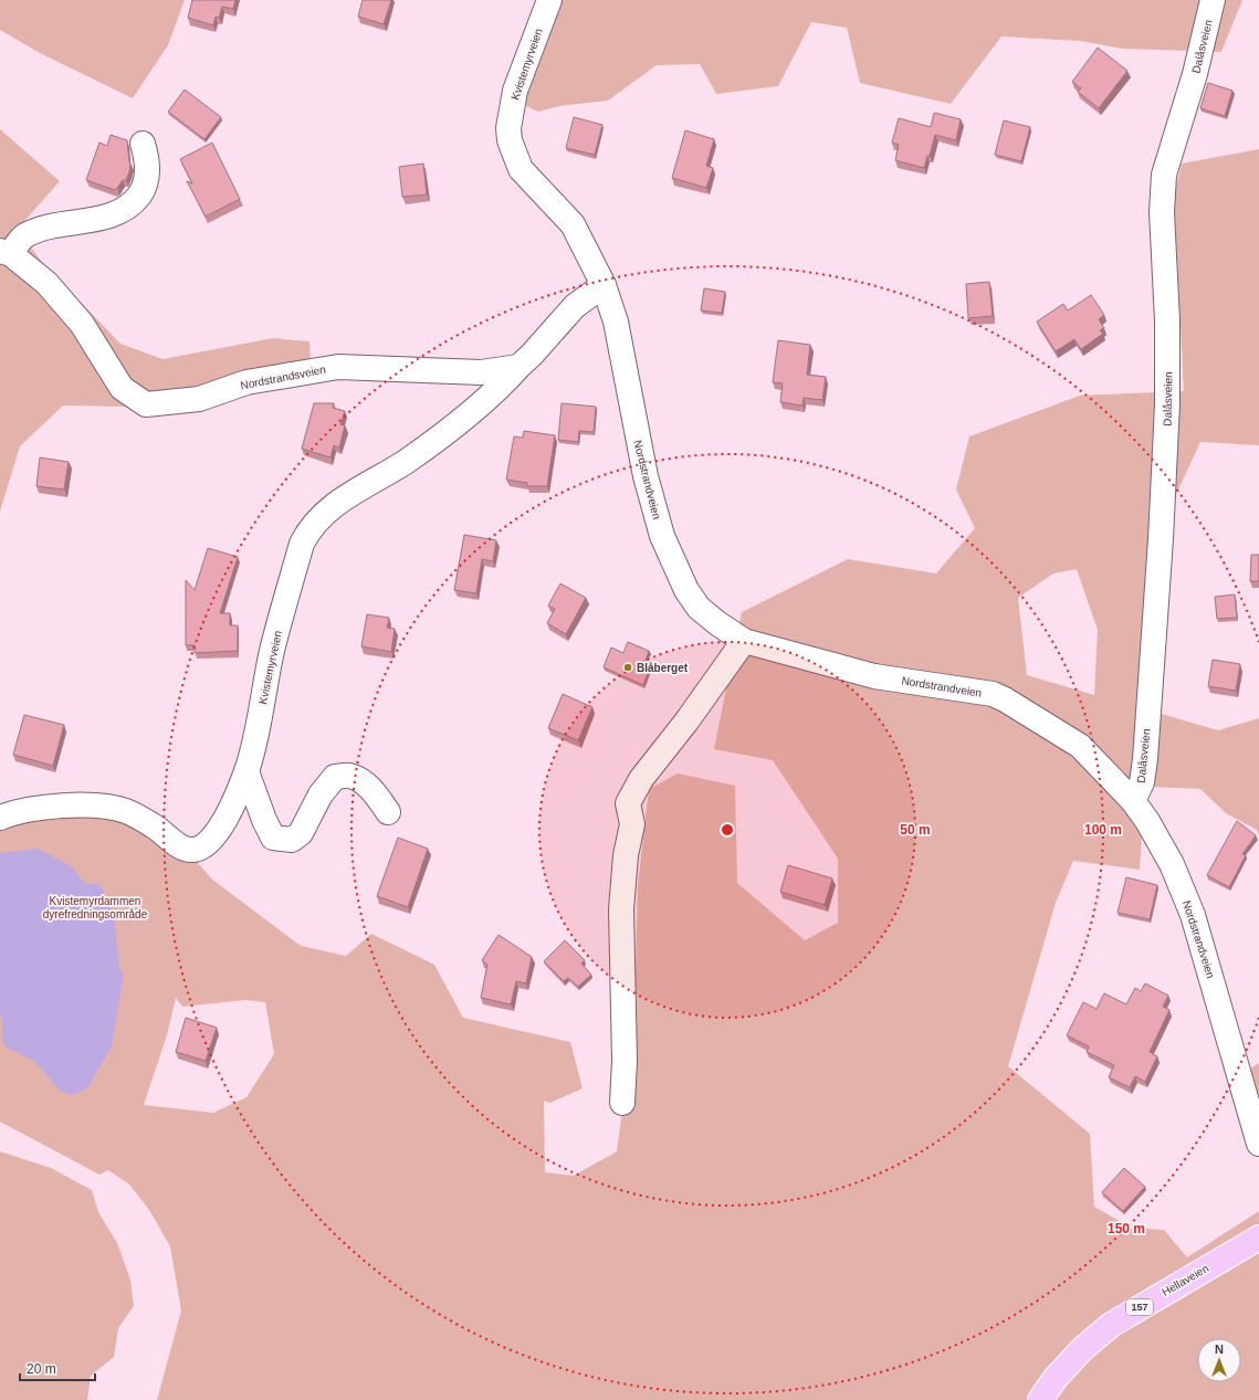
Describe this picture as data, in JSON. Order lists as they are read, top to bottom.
{
  "streets": {
    "main road": ["Hellaveien", "157"],
    "street": [
      "Dalåsveien",
      "Kvistemyrveien",
      "Nordstrandsveien",
      "Nordstrandveien"
    ]
  },
  "crossings": [
    ["Dalåsveien", "Nordstrandveien"],
    ["Kvistemyrveien", "Nordstrandsveien"],
    ["Kvistemyrveien", "Nordstrandveien"]
  ],
  "parks": ["Kvistemyrdammen dyrefredningsområde"],
  "places": ["Blåberget"],
  "scale_bar": "20 m",
  "north": "top",
  "rings": ["50 m", "100 m", "150 m"]
}
